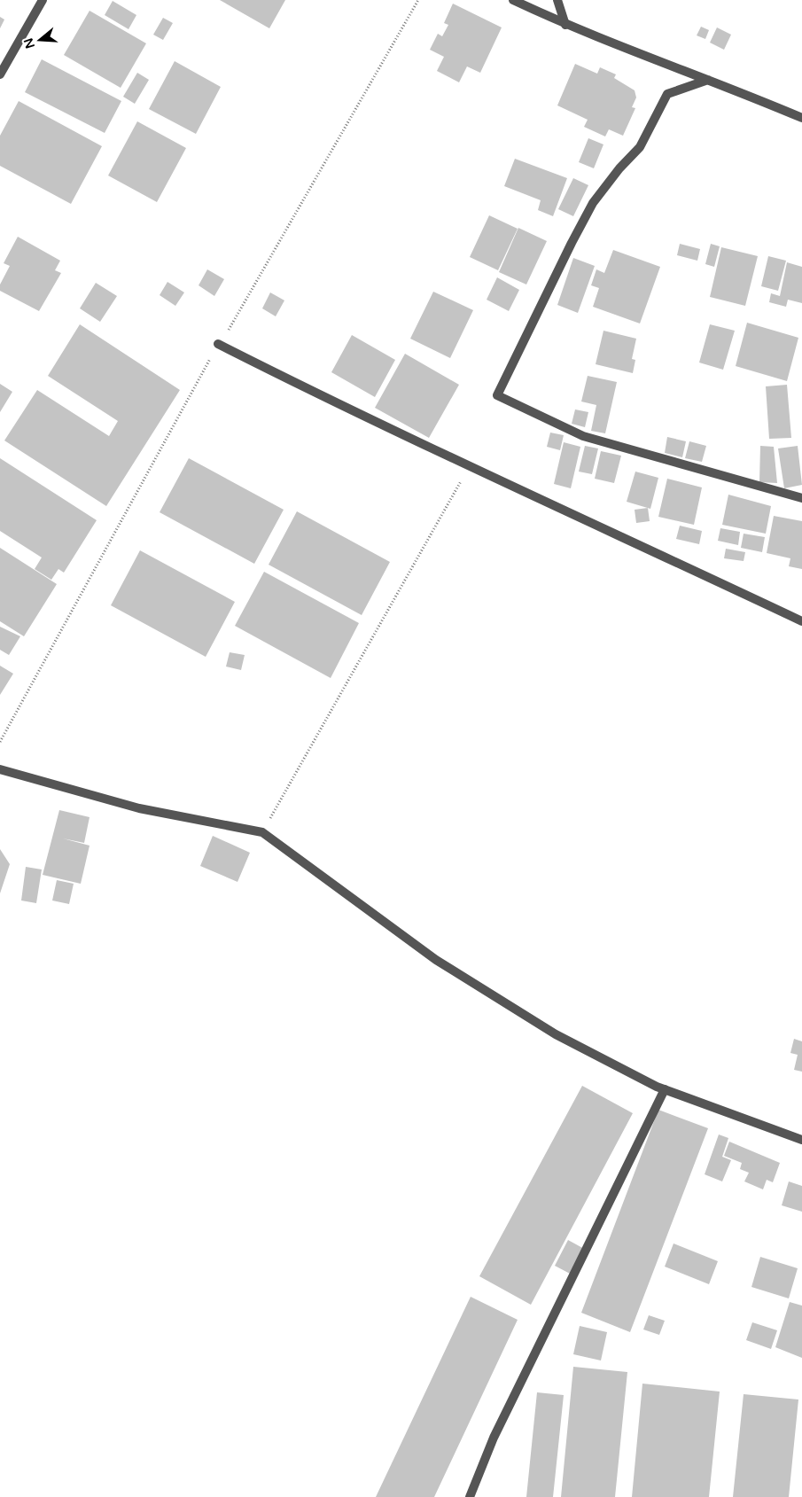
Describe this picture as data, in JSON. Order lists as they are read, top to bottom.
{
  "north": "left"
}
